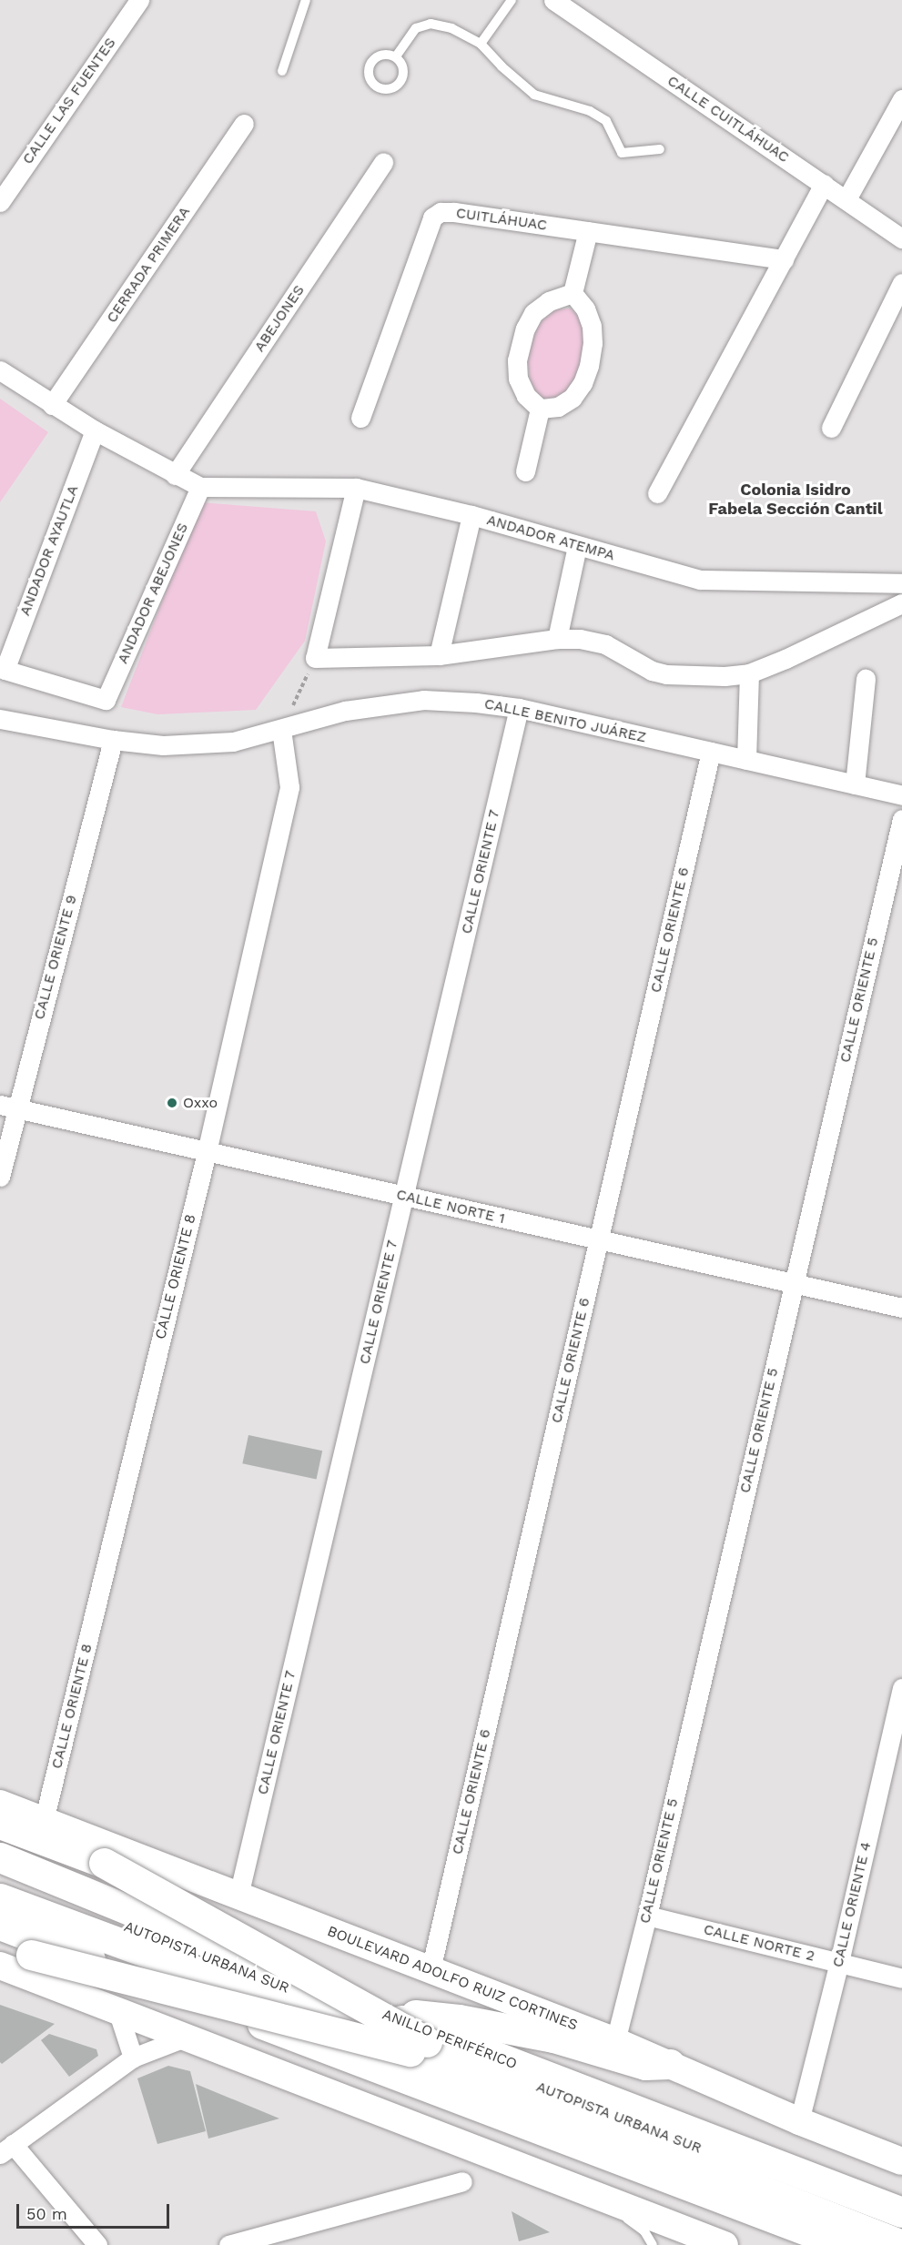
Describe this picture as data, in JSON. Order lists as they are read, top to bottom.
{
  "streets": {
    "highway": ["AUTOPISTA URBANA SUR", "ANILLO PERIFÉRICO"],
    "main road": ["BOULEVARD ADOLFO RUIZ CORTINES"],
    "street": [
      "CALLE LAS FUENTES",
      "CALLE CUITLÁHUAC",
      "CUITLÁHUAC",
      "CERRADA PRIMERA",
      "ABEJONES",
      "ANDADOR ATEMPA",
      "ANDADOR AYAUTLA",
      "ANDADOR ABEJONES",
      "CALLE BENITO JUÁREZ",
      "CALLE ORIENTE 7",
      "CALLE ORIENTE 6",
      "CALLE ORIENTE 9",
      "CALLE ORIENTE 5",
      "CALLE NORTE 1",
      "CALLE ORIENTE 8",
      "CALLE ORIENTE 4",
      "CALLE NORTE 2"
    ]
  },
  "crossings": [
    ["ANDADOR ATEMPA", "ANDADOR ABEJONES"],
    ["ANDADOR AYAUTLA", "ANDADOR ABEJONES"],
    ["CALLE BENITO JUÁREZ", "CALLE ORIENTE 7"],
    ["CALLE BENITO JUÁREZ", "CALLE ORIENTE 6"],
    ["CALLE BENITO JUÁREZ", "CALLE ORIENTE 9"],
    ["CALLE BENITO JUÁREZ", "CALLE ORIENTE 8"],
    ["CALLE ORIENTE 7", "CALLE NORTE 1"],
    ["CALLE ORIENTE 7", "BOULEVARD ADOLFO RUIZ CORTINES"],
    ["CALLE ORIENTE 6", "CALLE NORTE 1"],
    ["CALLE ORIENTE 6", "BOULEVARD ADOLFO RUIZ CORTINES"],
    ["CALLE ORIENTE 9", "CALLE NORTE 1"],
    ["CALLE ORIENTE 5", "CALLE NORTE 1"],
    ["CALLE ORIENTE 5", "CALLE NORTE 2"],
    ["CALLE ORIENTE 5", "BOULEVARD ADOLFO RUIZ CORTINES"],
    ["CALLE NORTE 1", "CALLE ORIENTE 8"],
    ["CALLE ORIENTE 8", "BOULEVARD ADOLFO RUIZ CORTINES"],
    ["CALLE ORIENTE 4", "CALLE NORTE 2"],
    ["CALLE ORIENTE 4", "BOULEVARD ADOLFO RUIZ CORTINES"]
  ],
  "districts": ["Colonia Isidro Fabela Sección Cantil"],
  "places": ["Oxxo"],
  "scale_bar": "50 m"
}
